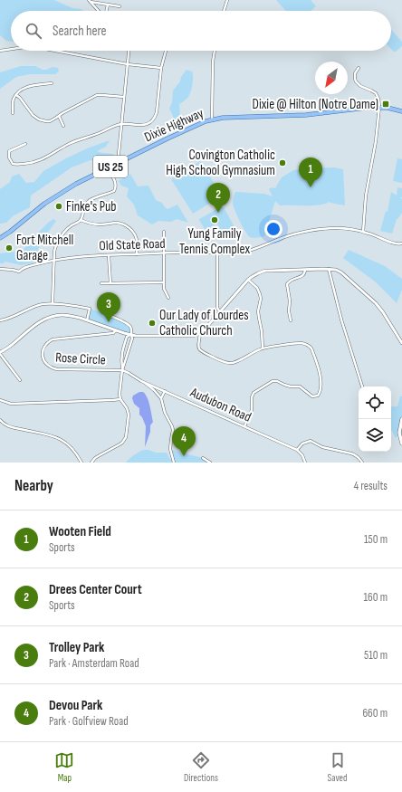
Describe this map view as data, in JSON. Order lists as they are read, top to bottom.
{
  "streets": {
    "main road": ["Dixie Highway", "US 25"],
    "street": ["Old State Road", "Rose Circle", "Audubon Road"]
  },
  "crossings": [
    ["Rose Circle", "Audubon Road"]
  ],
  "places": {
    "transit": ["Dixie @ Hilton (Notre Dame)"],
    "other": [
      "Covington Catholic High School Gymnasium",
      "Finke's Pub",
      "Yung Family Tennis Complex",
      "Fort Mitchell Garage",
      "Our Lady of Lourdes Catholic Church"
    ]
  },
  "north": "bottom left",
  "page": {
    "search": "Search here",
    "pins": [
      "1",
      "2",
      "3",
      "4"
    ],
    "heading": ["Nearby", "4 results"],
    "list": [
      {
        "mark": "1",
        "name": "Wooten Field",
        "note": "Sports",
        "value": "150 m"
      },
      {
        "mark": "2",
        "name": "Drees Center Court",
        "note": "Sports",
        "value": "160 m"
      },
      {
        "mark": "3",
        "name": "Trolley Park",
        "note": "Park · Amsterdam Road",
        "value": "510 m"
      },
      {
        "mark": "4",
        "name": "Devou Park",
        "note": "Park · Golfview Road",
        "value": "660 m"
      }
    ],
    "nav": ["Map", "Directions", "Saved"]
  }
}
